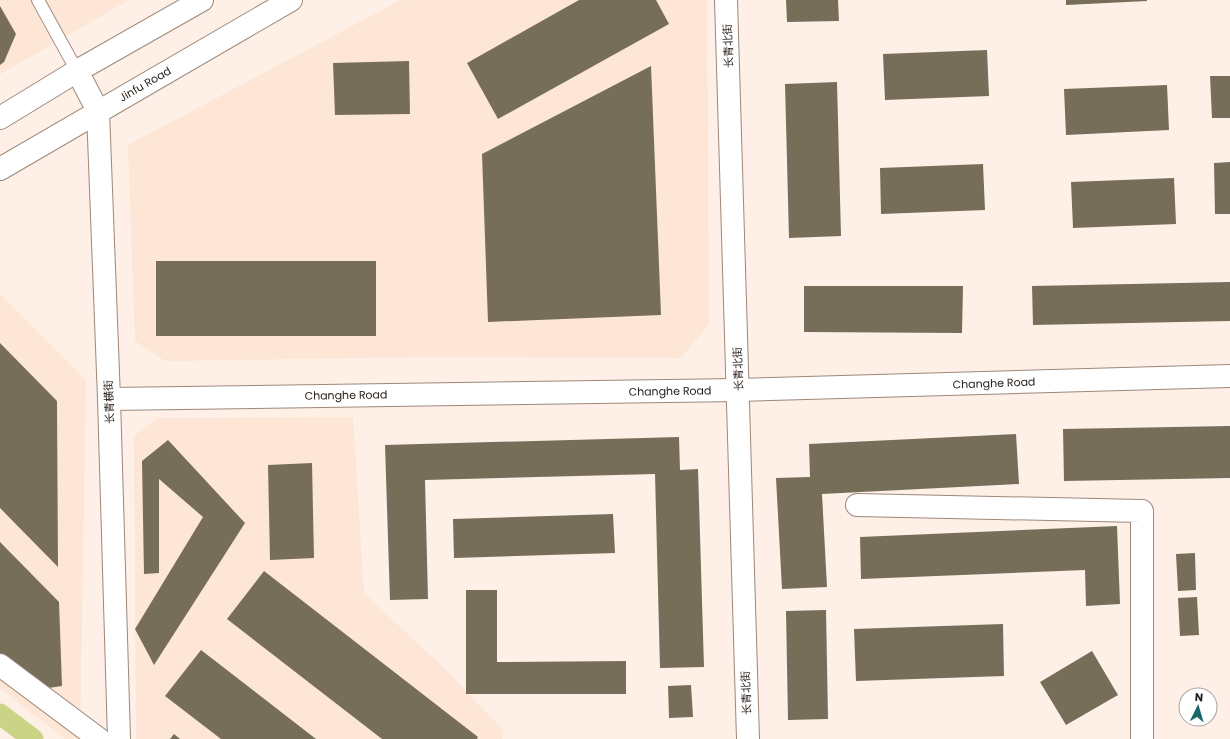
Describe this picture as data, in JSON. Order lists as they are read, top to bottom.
{
  "streets": {
    "street": [
      "长青北街",
      "Jinfu Road",
      "Changhe Road",
      "长青横街"
    ]
  },
  "crossings": [
    ["长青北街", "Changhe Road"],
    ["Jinfu Road", "长青横街"],
    ["Changhe Road", "长青横街"]
  ],
  "north": "top"
}
